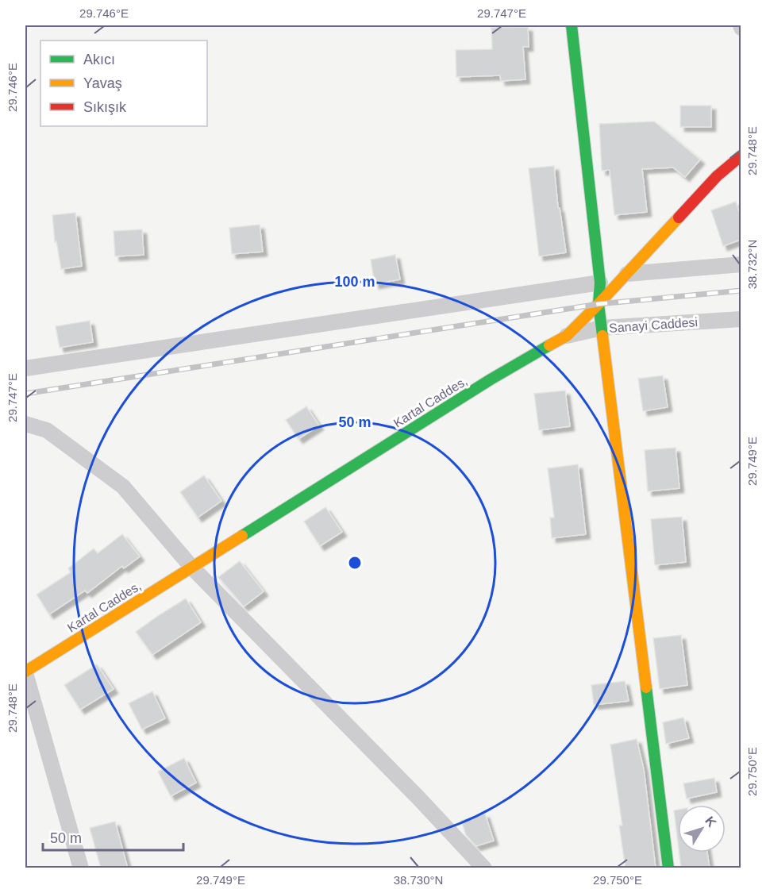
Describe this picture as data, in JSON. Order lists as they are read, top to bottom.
{
  "streets": {
    "main road": ["Kartal Caddes,"],
    "street": ["Sanayi Caddesi"]
  },
  "crossings": [
    ["Sanayi Caddesi", "Kartal Caddes,"]
  ],
  "legend": ["Akıcı", "Yavaş", "Sıkışık"],
  "scale_bar": "50 m",
  "north": "top right",
  "coordinates": [
    "29.746°E",
    "29.747°E",
    "29.748°E",
    "38.732°N",
    "29.749°E",
    "29.750°E",
    "38.730°N"
  ],
  "rings": ["100 m", "50 m"]
}
